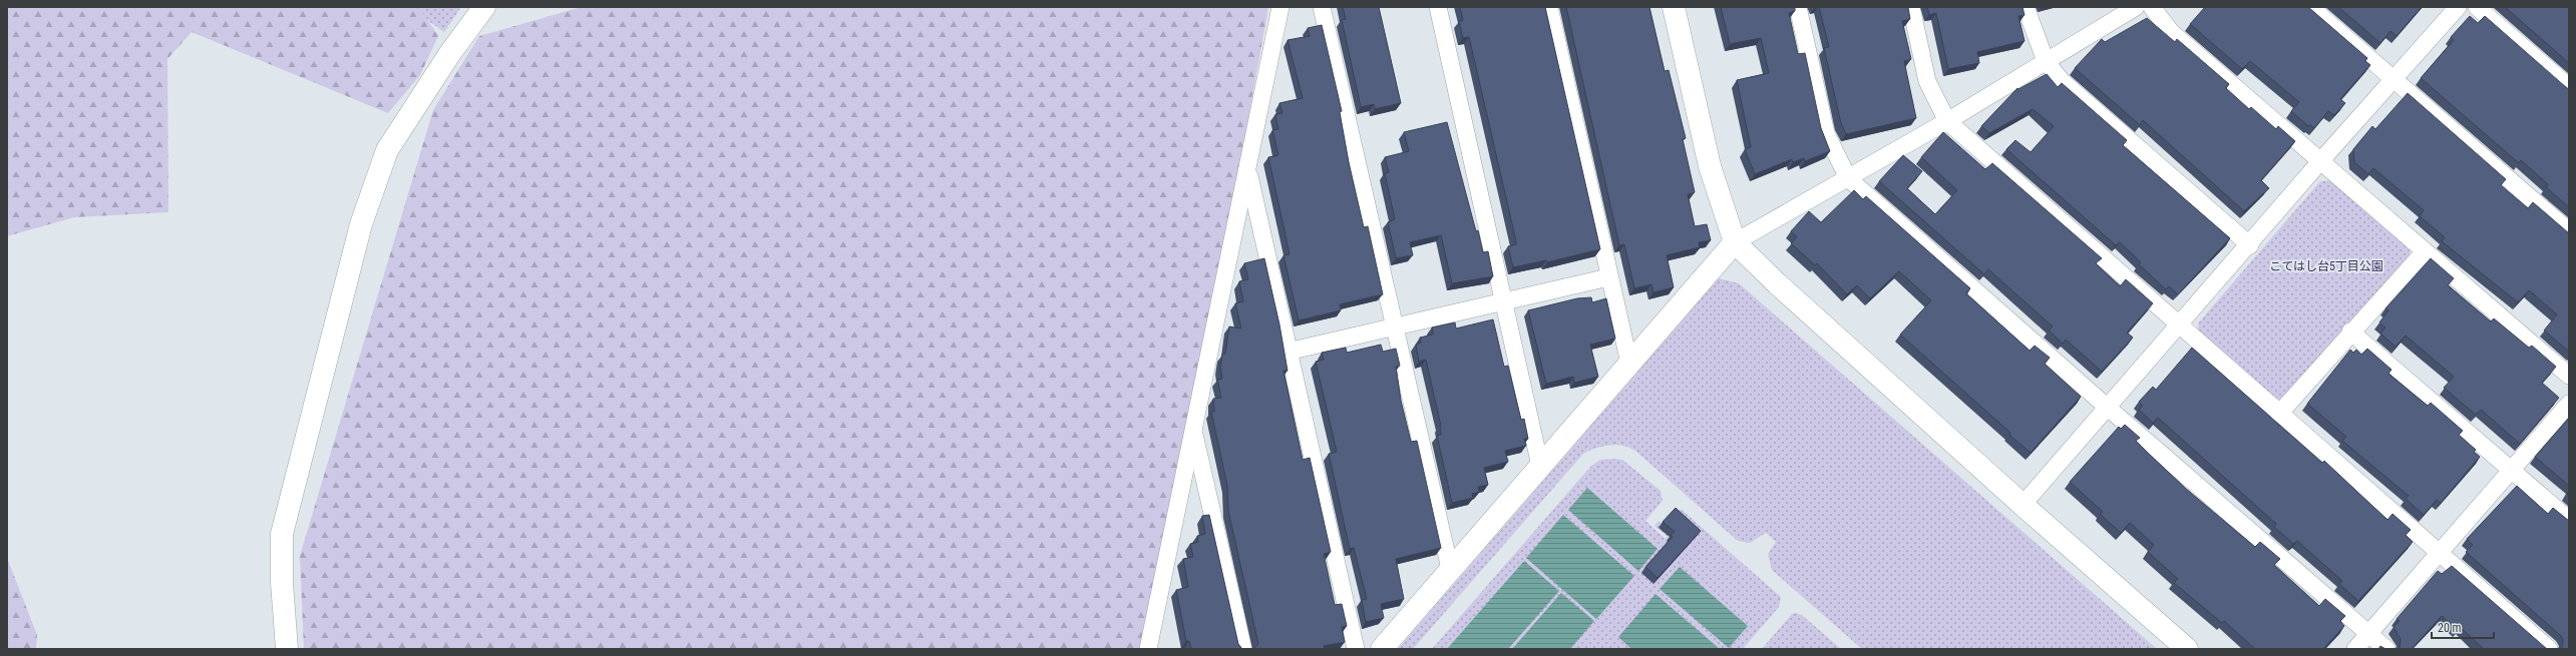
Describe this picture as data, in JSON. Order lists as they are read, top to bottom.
{
  "parks": ["こてはし台5丁目公園"],
  "scale_bar": "20 m"
}
